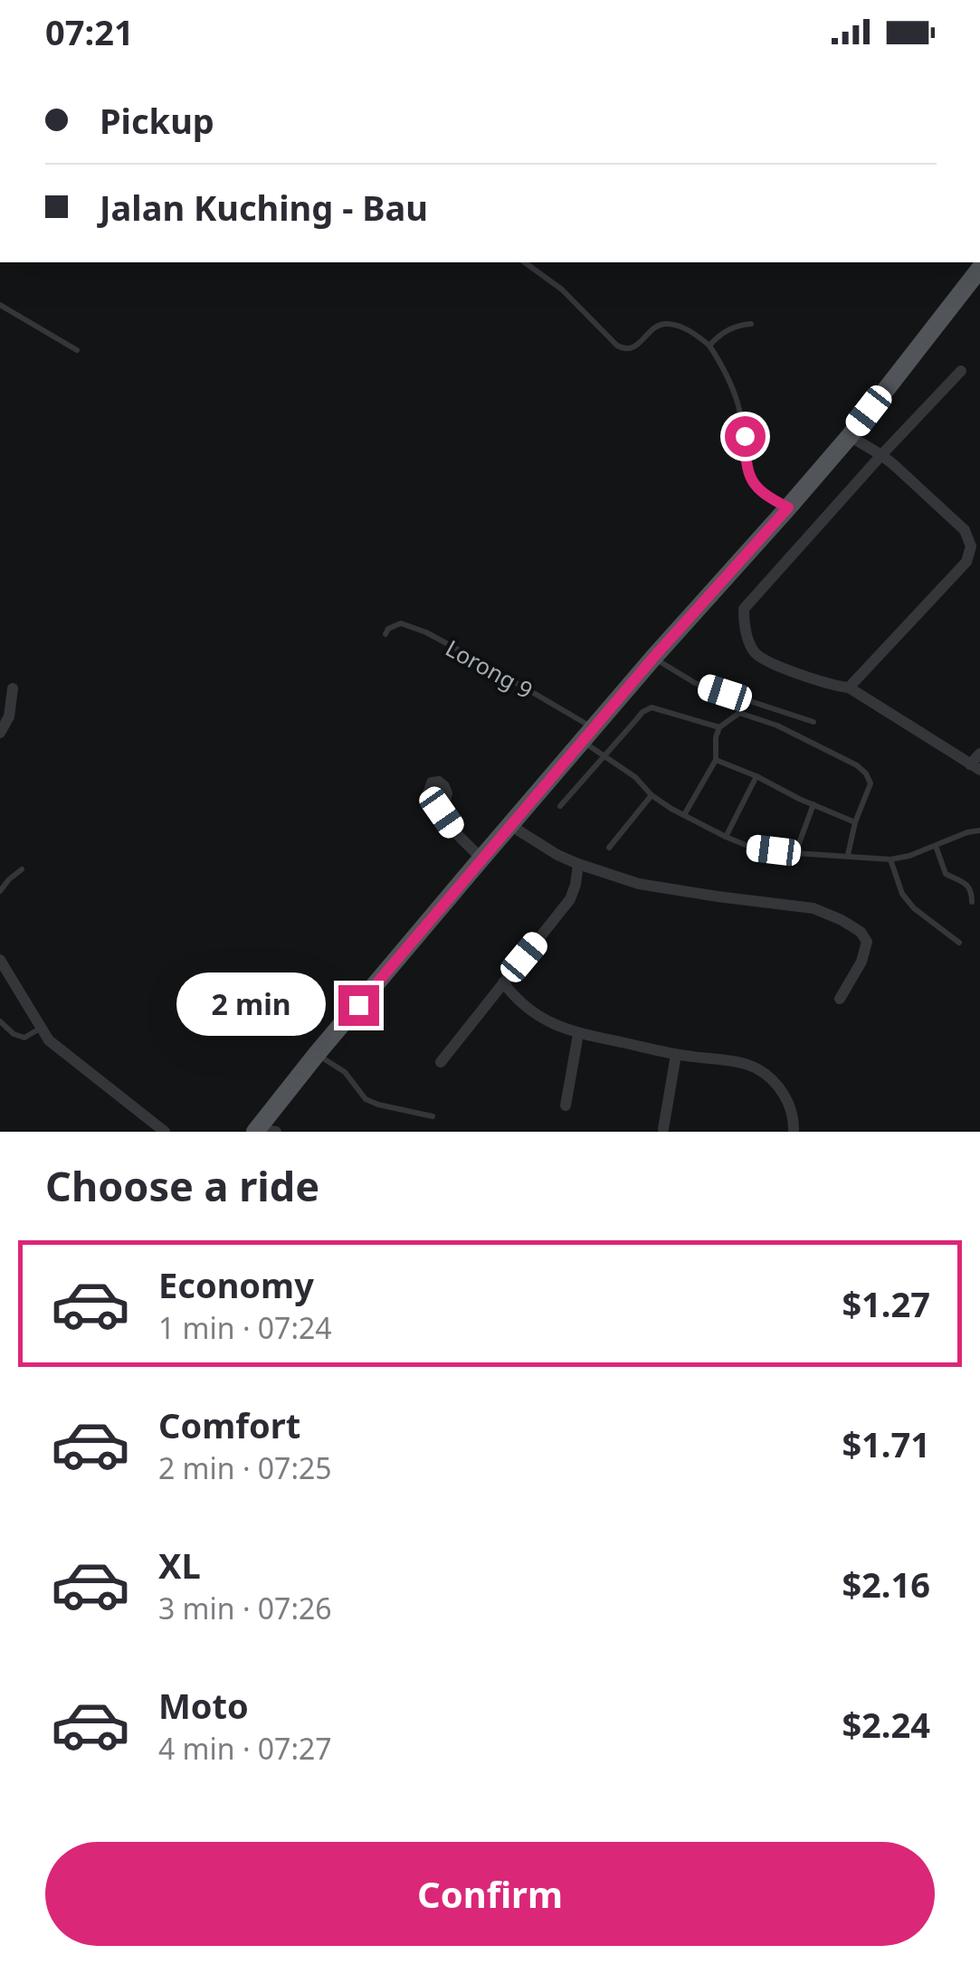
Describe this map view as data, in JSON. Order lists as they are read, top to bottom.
{
  "streets": {
    "lane": ["Lorong 9"]
  },
  "page": {
    "status": "07:21",
    "banner": ["Pickup", "Jalan Kuching - Bau"],
    "bubble": "2 min",
    "heading": "Choose a ride",
    "list": [
      {
        "name": "Economy",
        "note": "1 min · 07:24",
        "value": "$1.27"
      },
      {
        "name": "Comfort",
        "note": "2 min · 07:25",
        "value": "$1.71"
      },
      {
        "name": "XL",
        "note": "3 min · 07:26",
        "value": "$2.16"
      },
      {
        "name": "Moto",
        "note": "4 min · 07:27",
        "value": "$2.24"
      }
    ],
    "buttons": "Confirm"
  }
}
